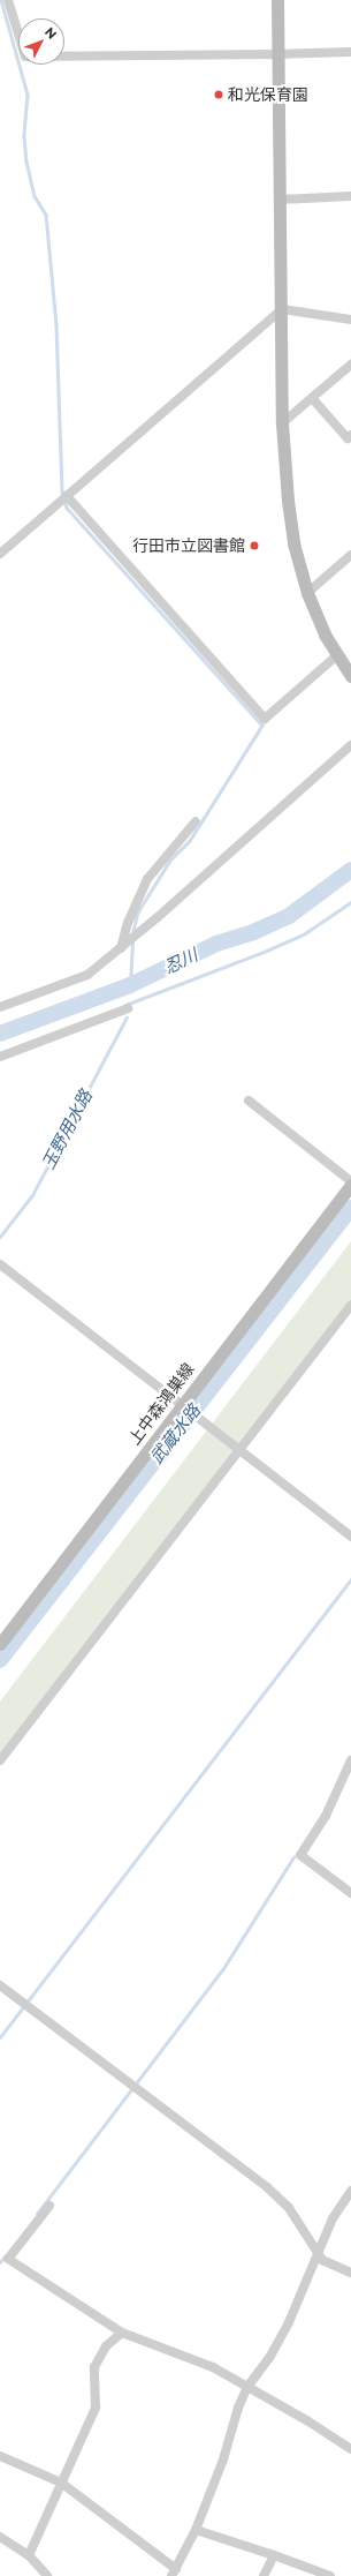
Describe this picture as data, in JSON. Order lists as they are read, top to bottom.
{
  "streets": {
    "street": ["上中森鴻巣線"]
  },
  "water": ["忍川", "玉野用水路", "武蔵水路"],
  "places": ["和光保育園", "行田市立図書館"],
  "north": "top right"
}
